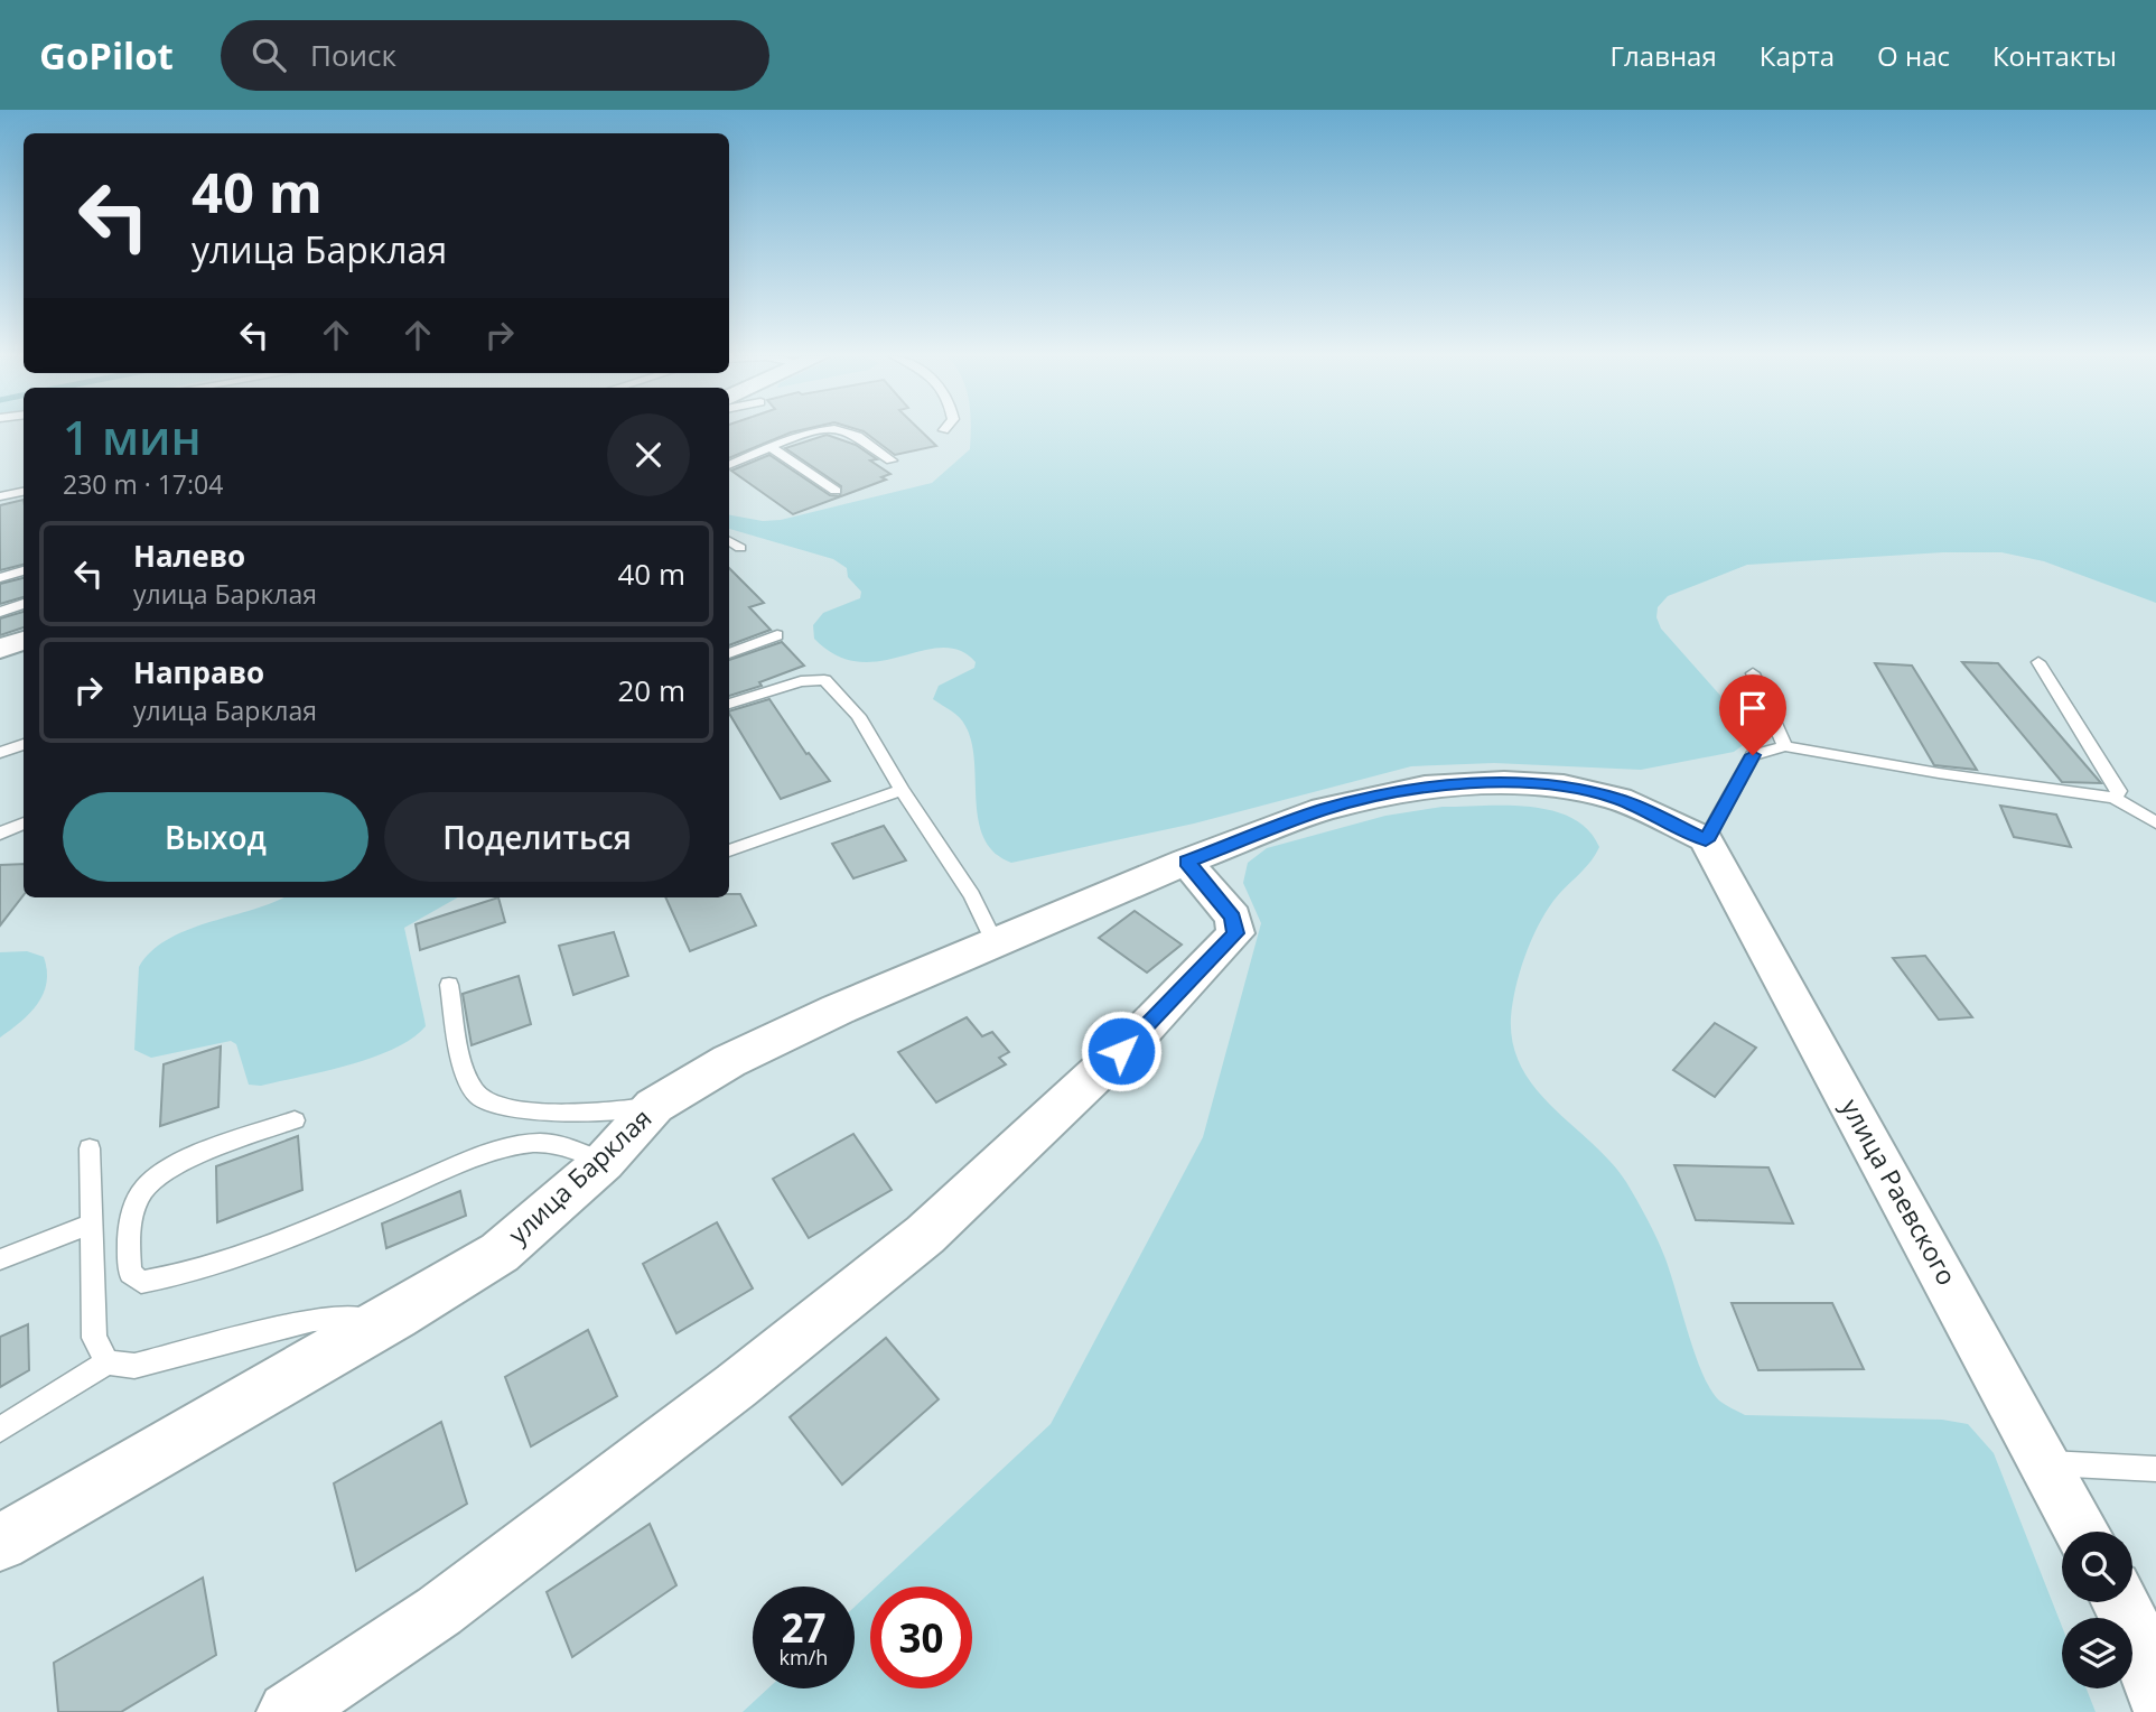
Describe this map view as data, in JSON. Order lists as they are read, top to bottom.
{
  "streets": {
    "street": ["улица Барклая", "улица Раевского"]
  },
  "crossings": [
    ["улица Барклая", "улица Раевского"]
  ],
  "page": {
    "header": "GoPilot",
    "search": "Поиск",
    "nav": [
      "Главная",
      "Карта",
      "О нас",
      "Контакты"
    ],
    "turn": ["40 m", "улица Барклая"],
    "heading": ["1 мин", "230 m · 17:04"],
    "list": [
      {
        "name": "Налево",
        "note": "улица Барклая",
        "value": "40 m"
      },
      {
        "name": "Направо",
        "note": "улица Барклая",
        "value": "20 m"
      }
    ],
    "buttons": ["Выход", "Поделиться"],
    "speed": "27 km/h",
    "limit": "30"
  }
}
